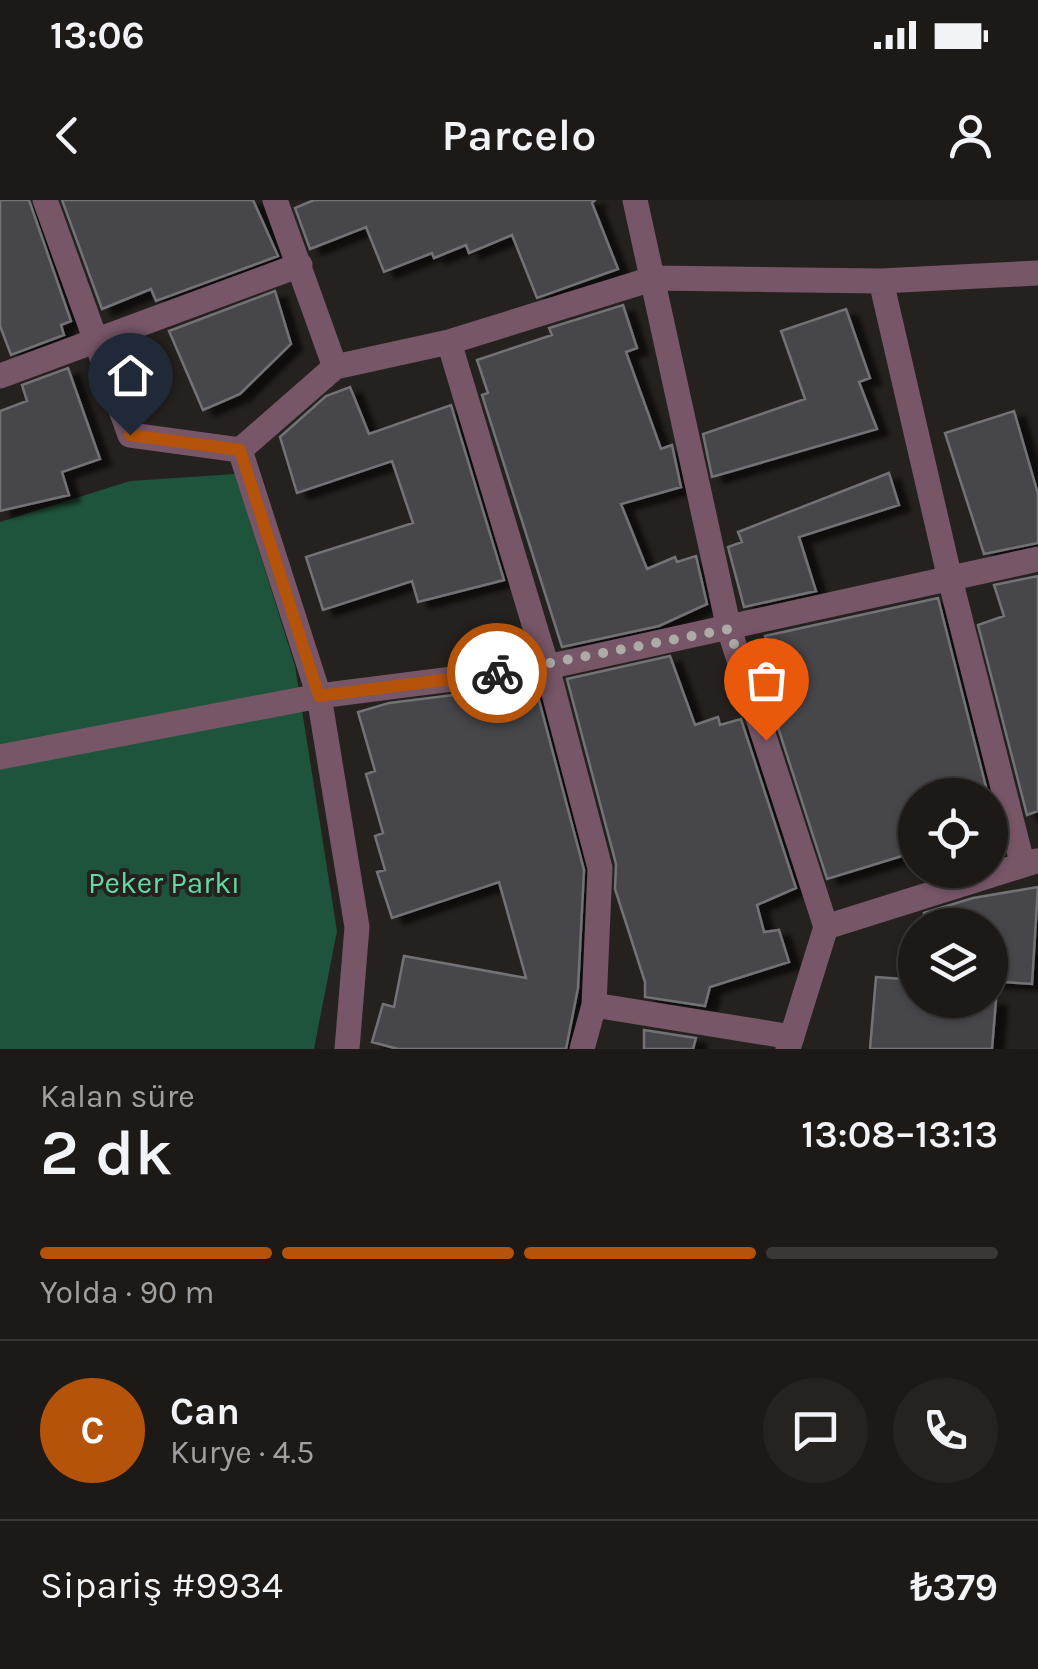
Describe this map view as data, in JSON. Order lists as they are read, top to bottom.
{
  "parks": ["Peker Parkı"],
  "page": {
    "status": "13:06",
    "header": "Parcelo",
    "heading": ["2 dk", "Kalan süre", "13:08–13:13"],
    "panel": [
      "Can",
      "Kurye · 4.5",
      "Sipariş #9934",
      "₺379"
    ],
    "bar": "Yolda · 90 m",
    "round": "C"
  }
}
